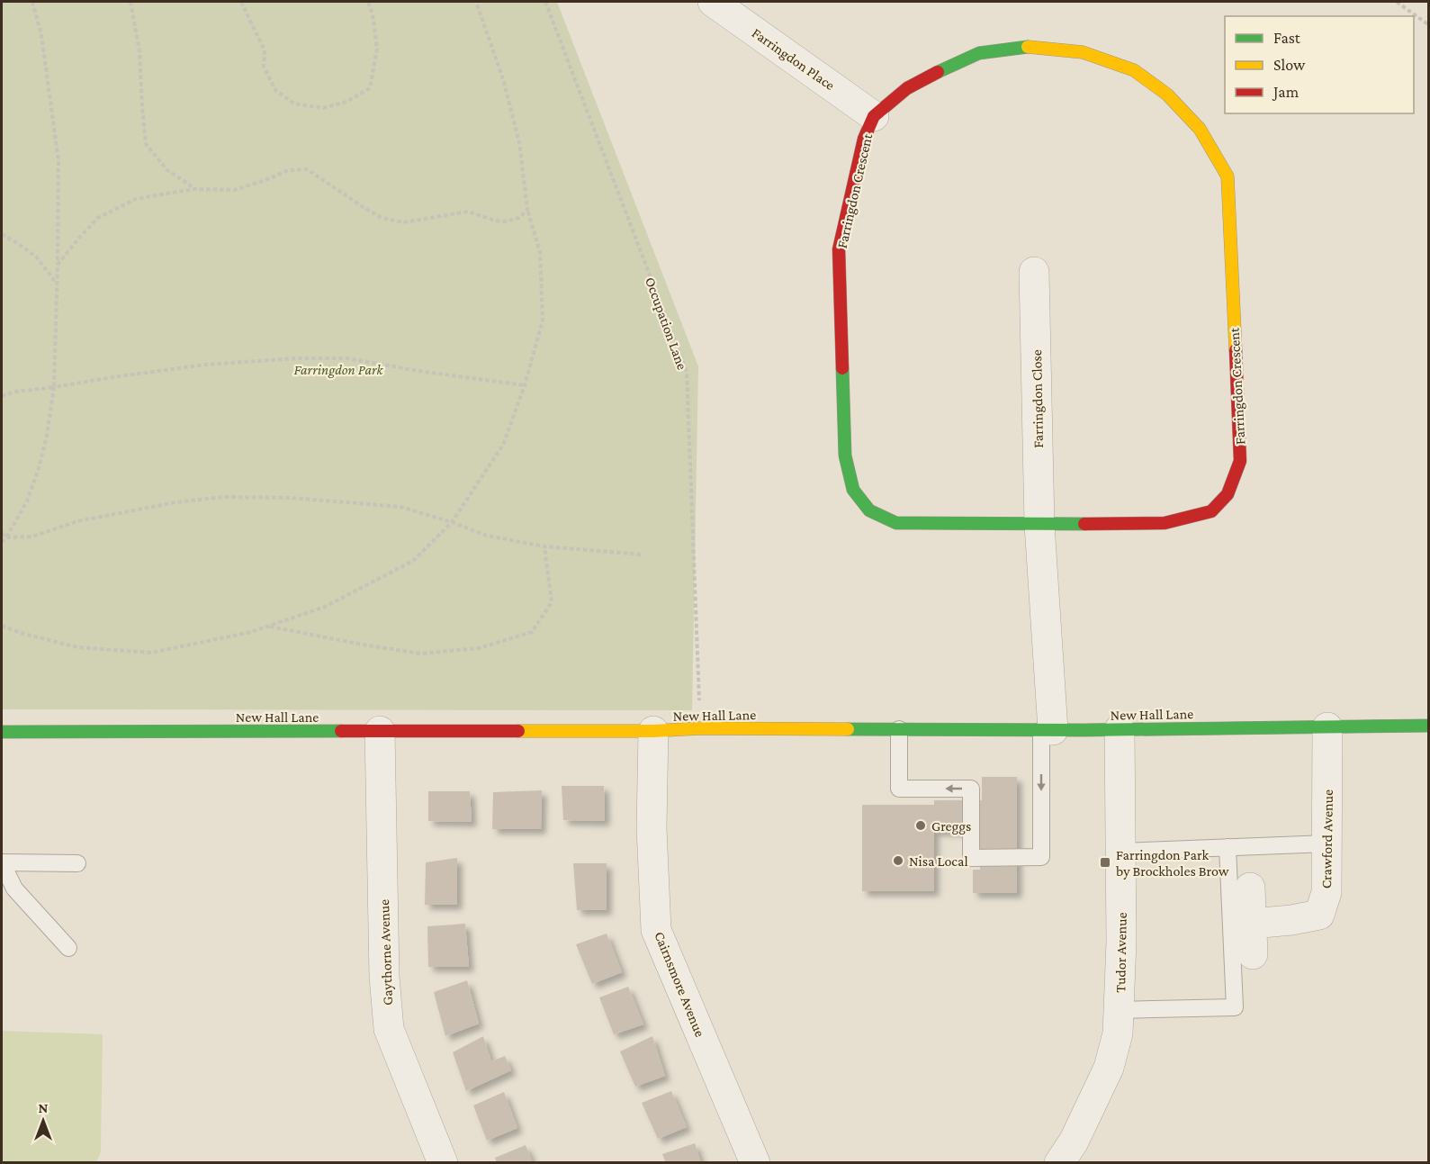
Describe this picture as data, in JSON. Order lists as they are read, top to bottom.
{
  "streets": {
    "main road": ["Farringdon Crescent", "New Hall Lane"],
    "street": [
      "Farringdon Place",
      "Farringdon Close",
      "Crawford Avenue",
      "Gaythorne Avenue",
      "Tudor Avenue",
      "Cairnsmore Avenue"
    ],
    "path": ["Occupation Lane"]
  },
  "crossings": [
    ["Farringdon Place", "Farringdon Crescent"],
    ["Farringdon Crescent", "Farringdon Close"],
    ["Occupation Lane", "New Hall Lane"],
    ["New Hall Lane", "Crawford Avenue"],
    ["New Hall Lane", "Gaythorne Avenue"],
    ["New Hall Lane", "Tudor Avenue"],
    ["New Hall Lane", "Cairnsmore Avenue"]
  ],
  "parks": ["Farringdon Park"],
  "places": {
    "other": ["Greggs", "Nisa Local"],
    "transit": ["Farringdon Park by Brockholes Brow"]
  },
  "legend": ["Fast", "Slow", "Jam"],
  "north": "top"
}
